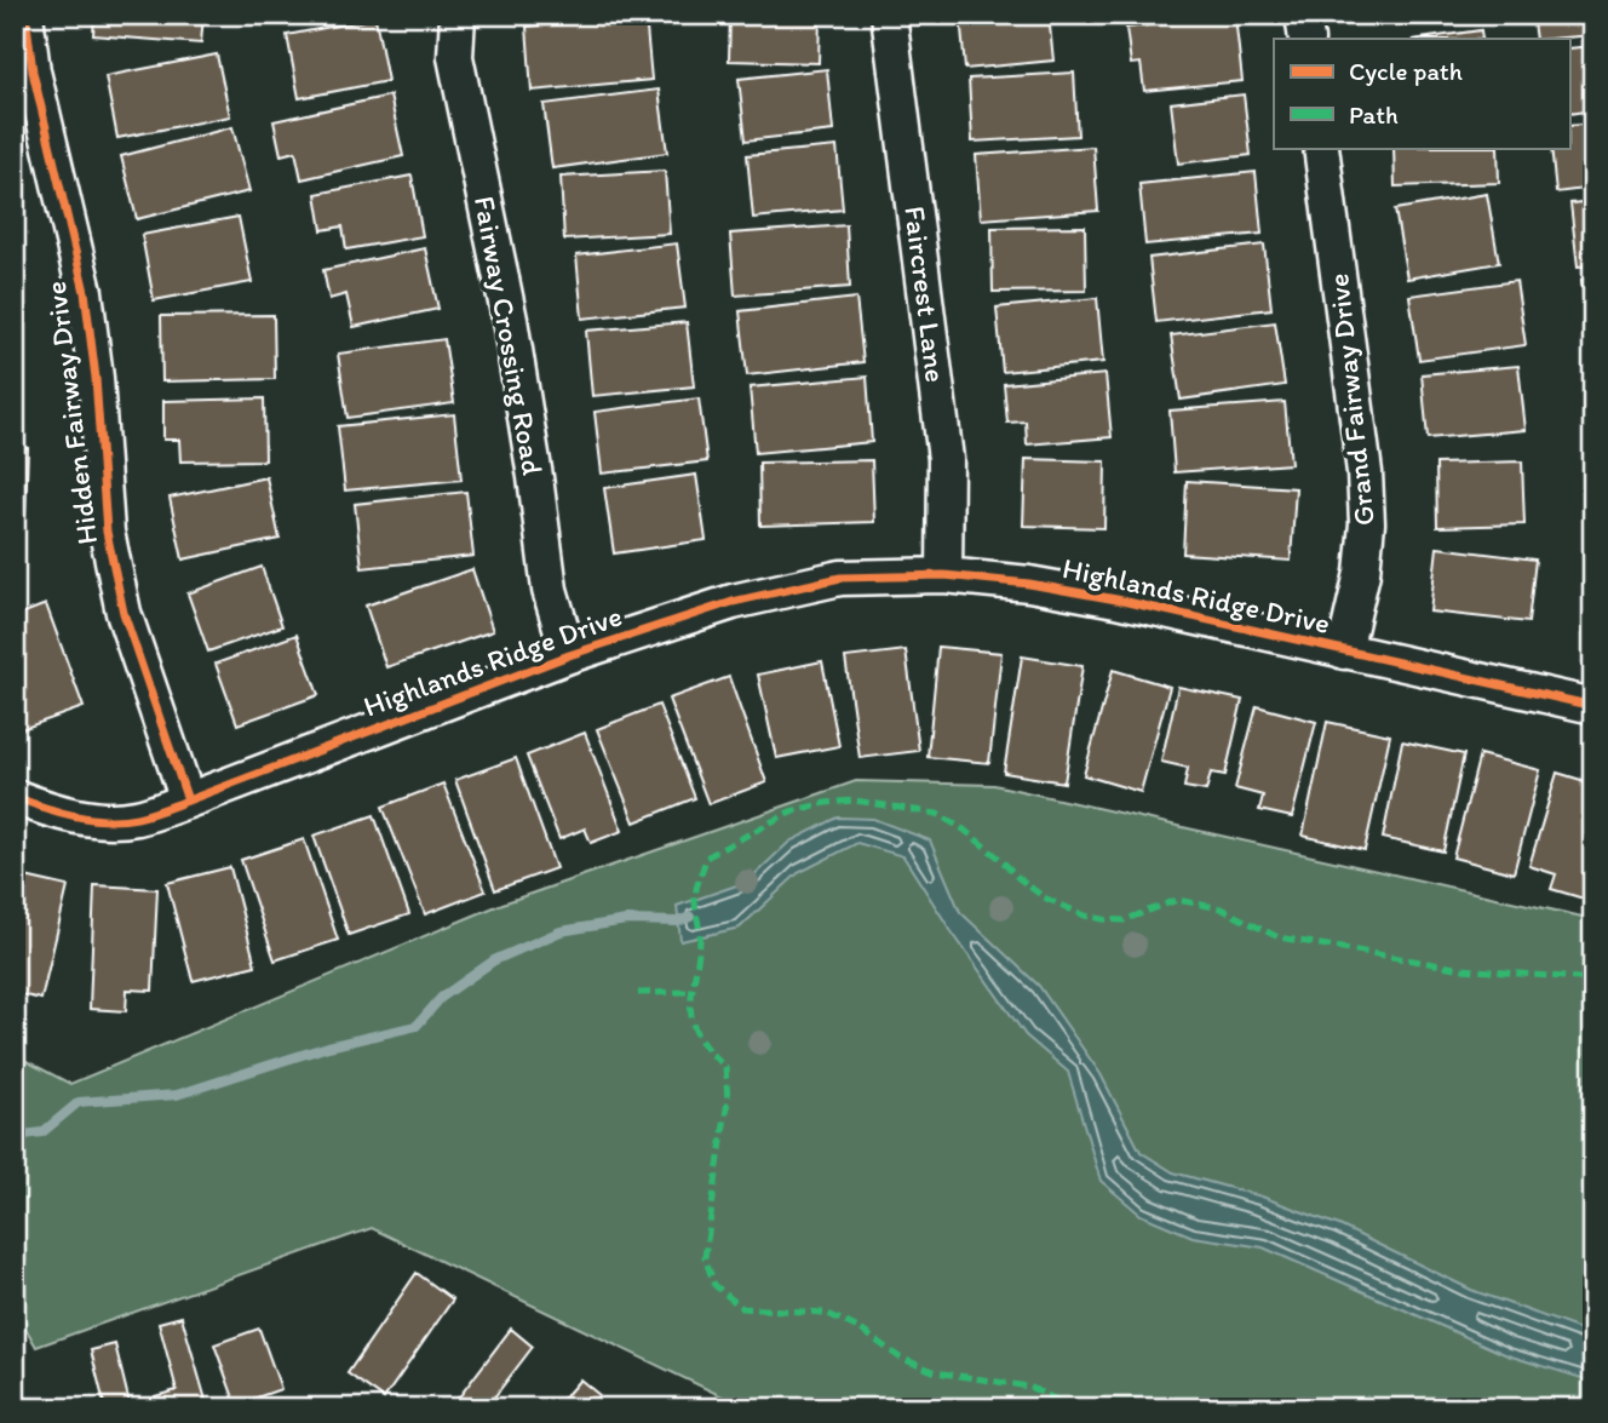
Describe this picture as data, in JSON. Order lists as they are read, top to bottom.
{
  "streets": {
    "street": [
      "Faircrest Lane",
      "Fairway Crossing Road",
      "Grand Fairway Drive",
      "Hidden Fairway Drive",
      "Highlands Ridge Drive"
    ]
  },
  "crossings": [
    ["Faircrest Lane", "Highlands Ridge Drive"],
    ["Fairway Crossing Road", "Highlands Ridge Drive"],
    ["Grand Fairway Drive", "Highlands Ridge Drive"],
    ["Hidden Fairway Drive", "Highlands Ridge Drive"]
  ],
  "legend": ["Cycle path", "Path"]
}
